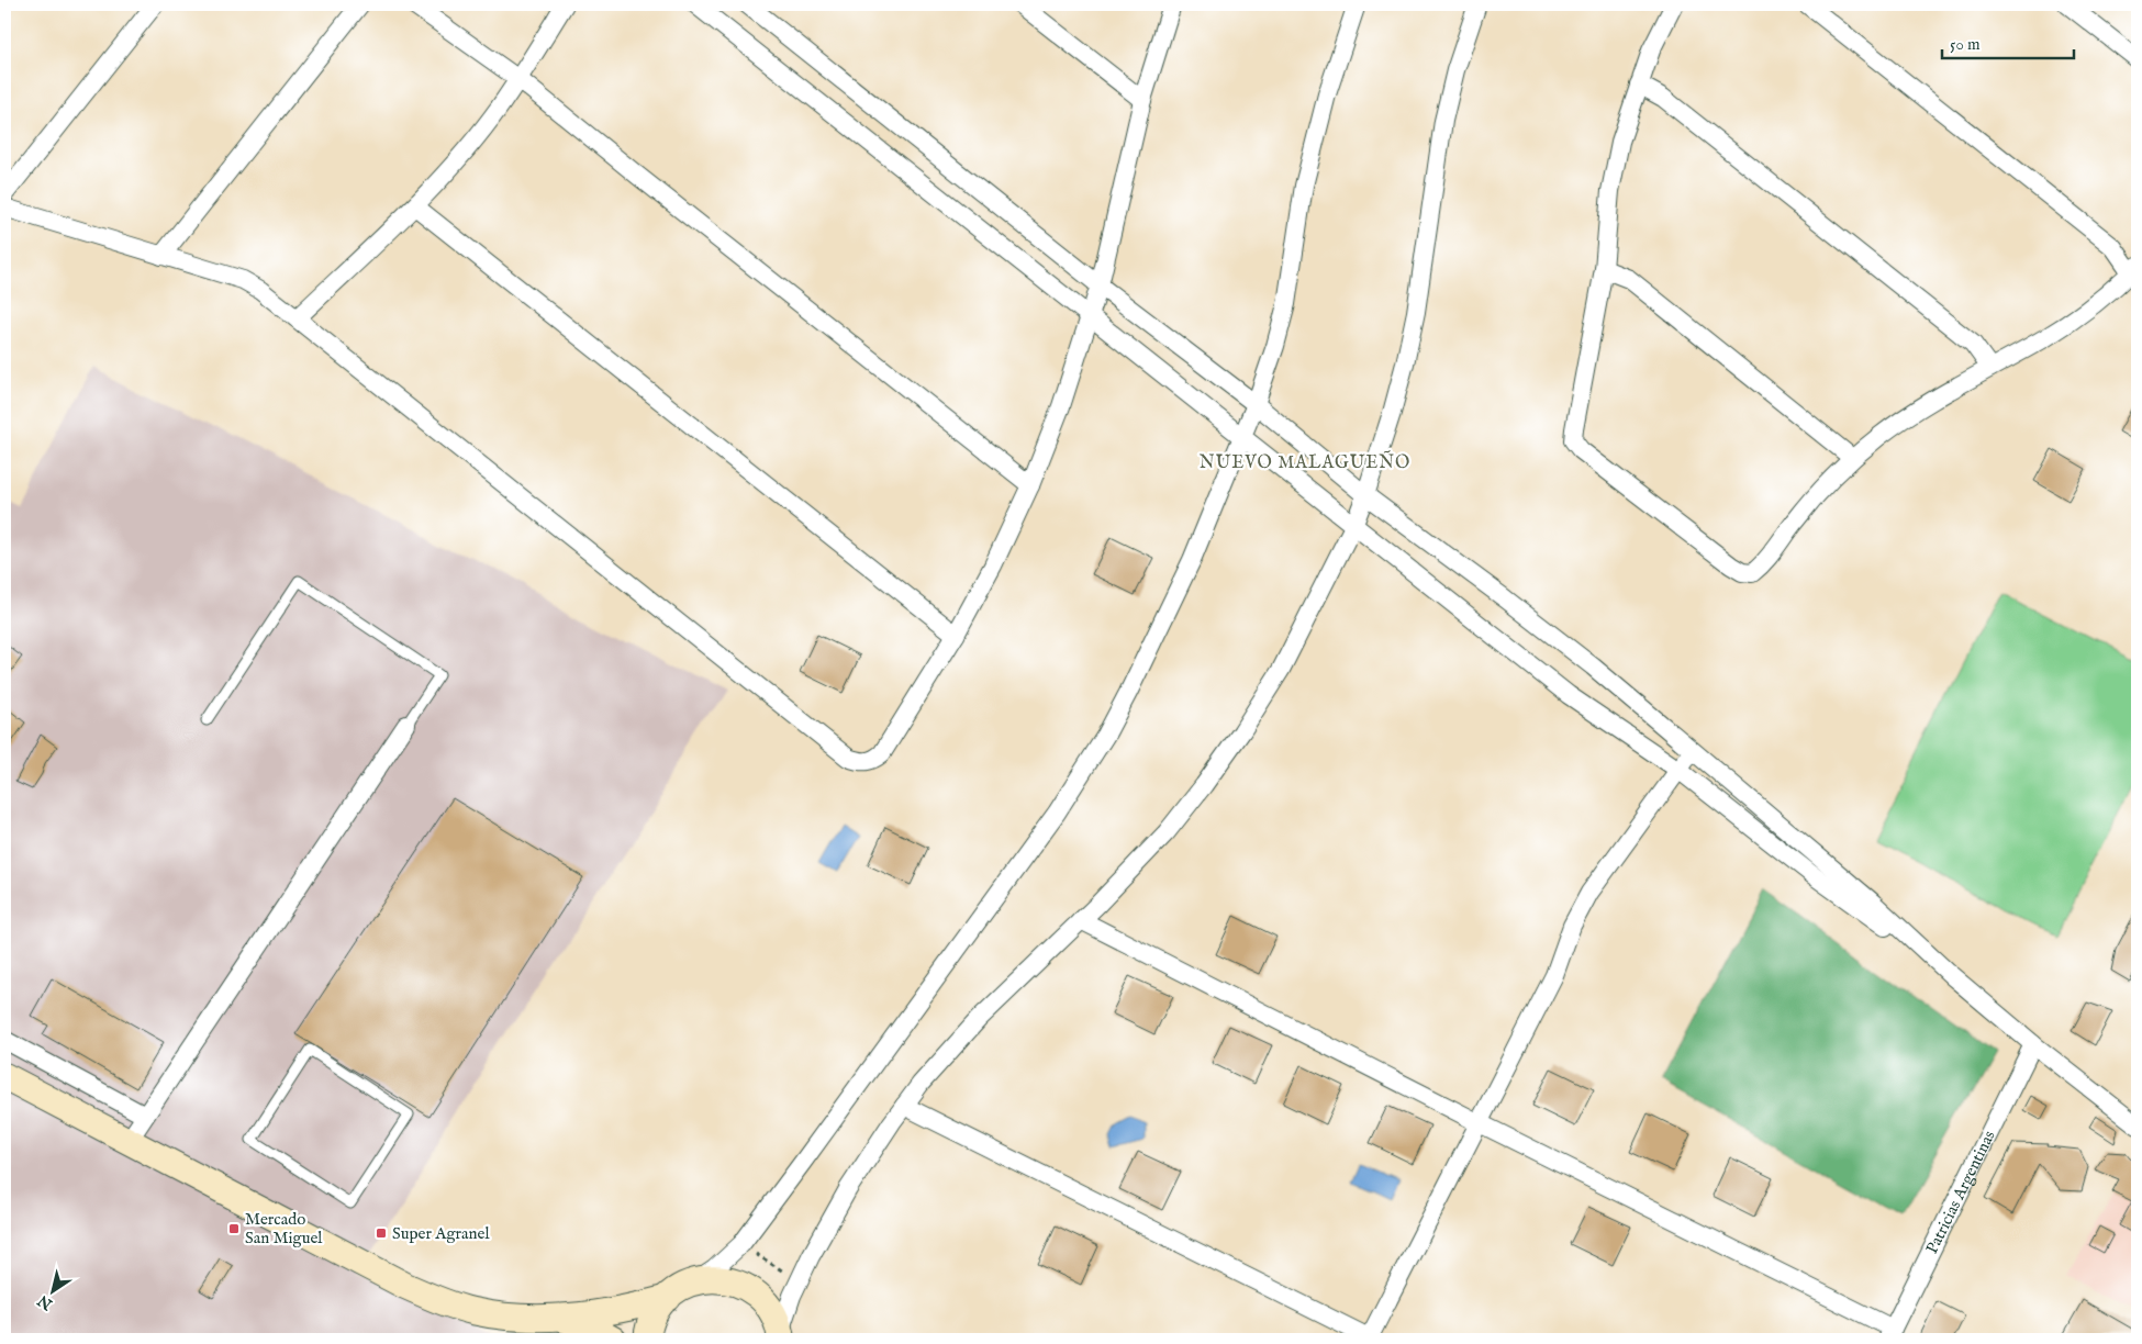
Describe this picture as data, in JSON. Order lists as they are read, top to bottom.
{
  "streets": {
    "street": ["Patricias Argentinas"]
  },
  "districts": ["NUEVO MALAGUEÑO"],
  "places": {
    "transit": ["Mercado San Miguel", "Super Agranel"]
  },
  "scale_bar": "50 m",
  "north": "bottom left"
}
